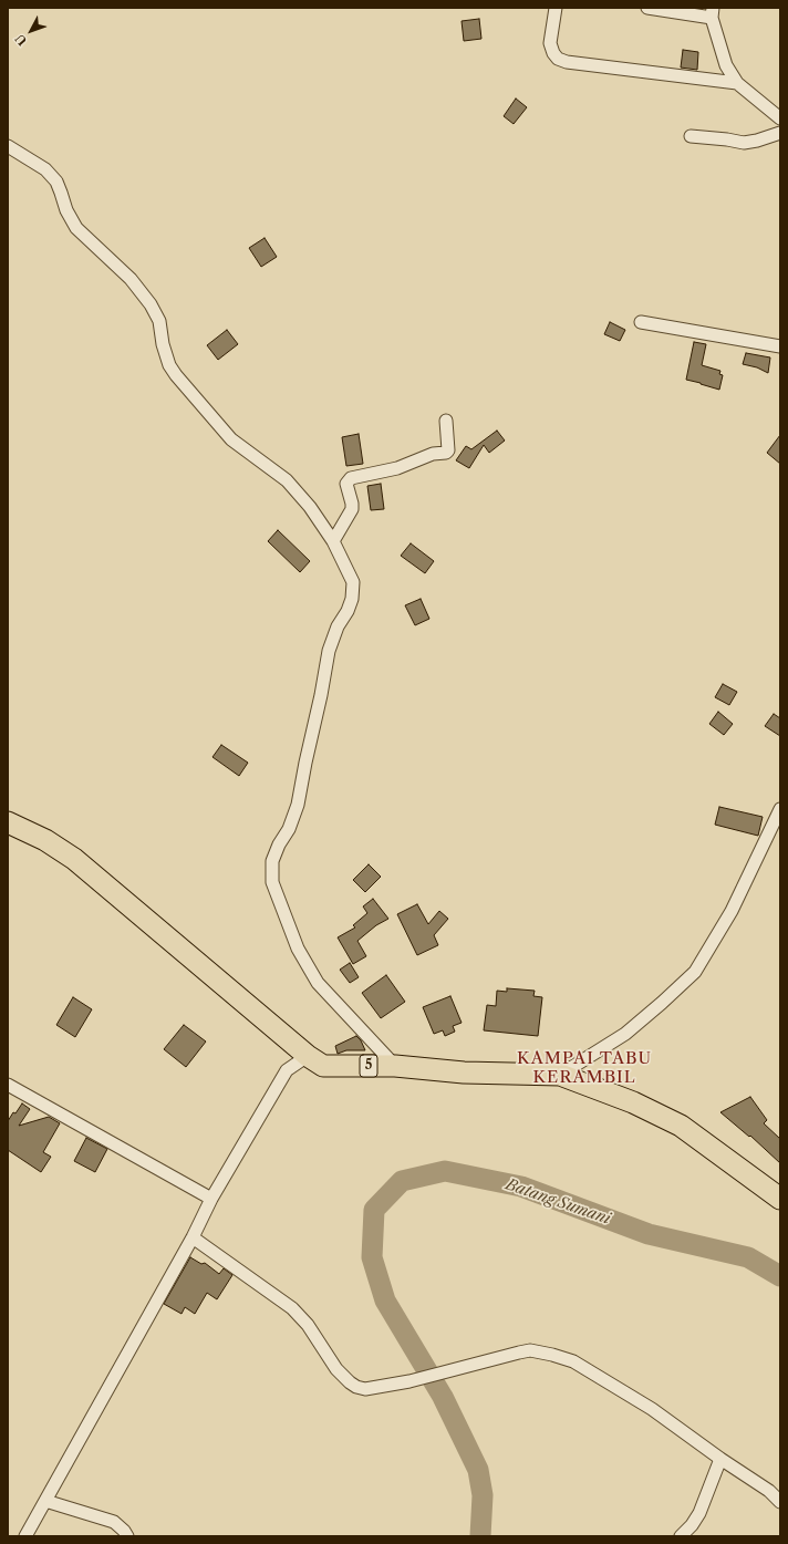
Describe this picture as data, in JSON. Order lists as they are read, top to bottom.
{
  "streets": {
    "highway": ["5"]
  },
  "districts": ["KAMPAI TABU KERAMBIL"],
  "water": ["Batang Sumani"],
  "north": "bottom left"
}
